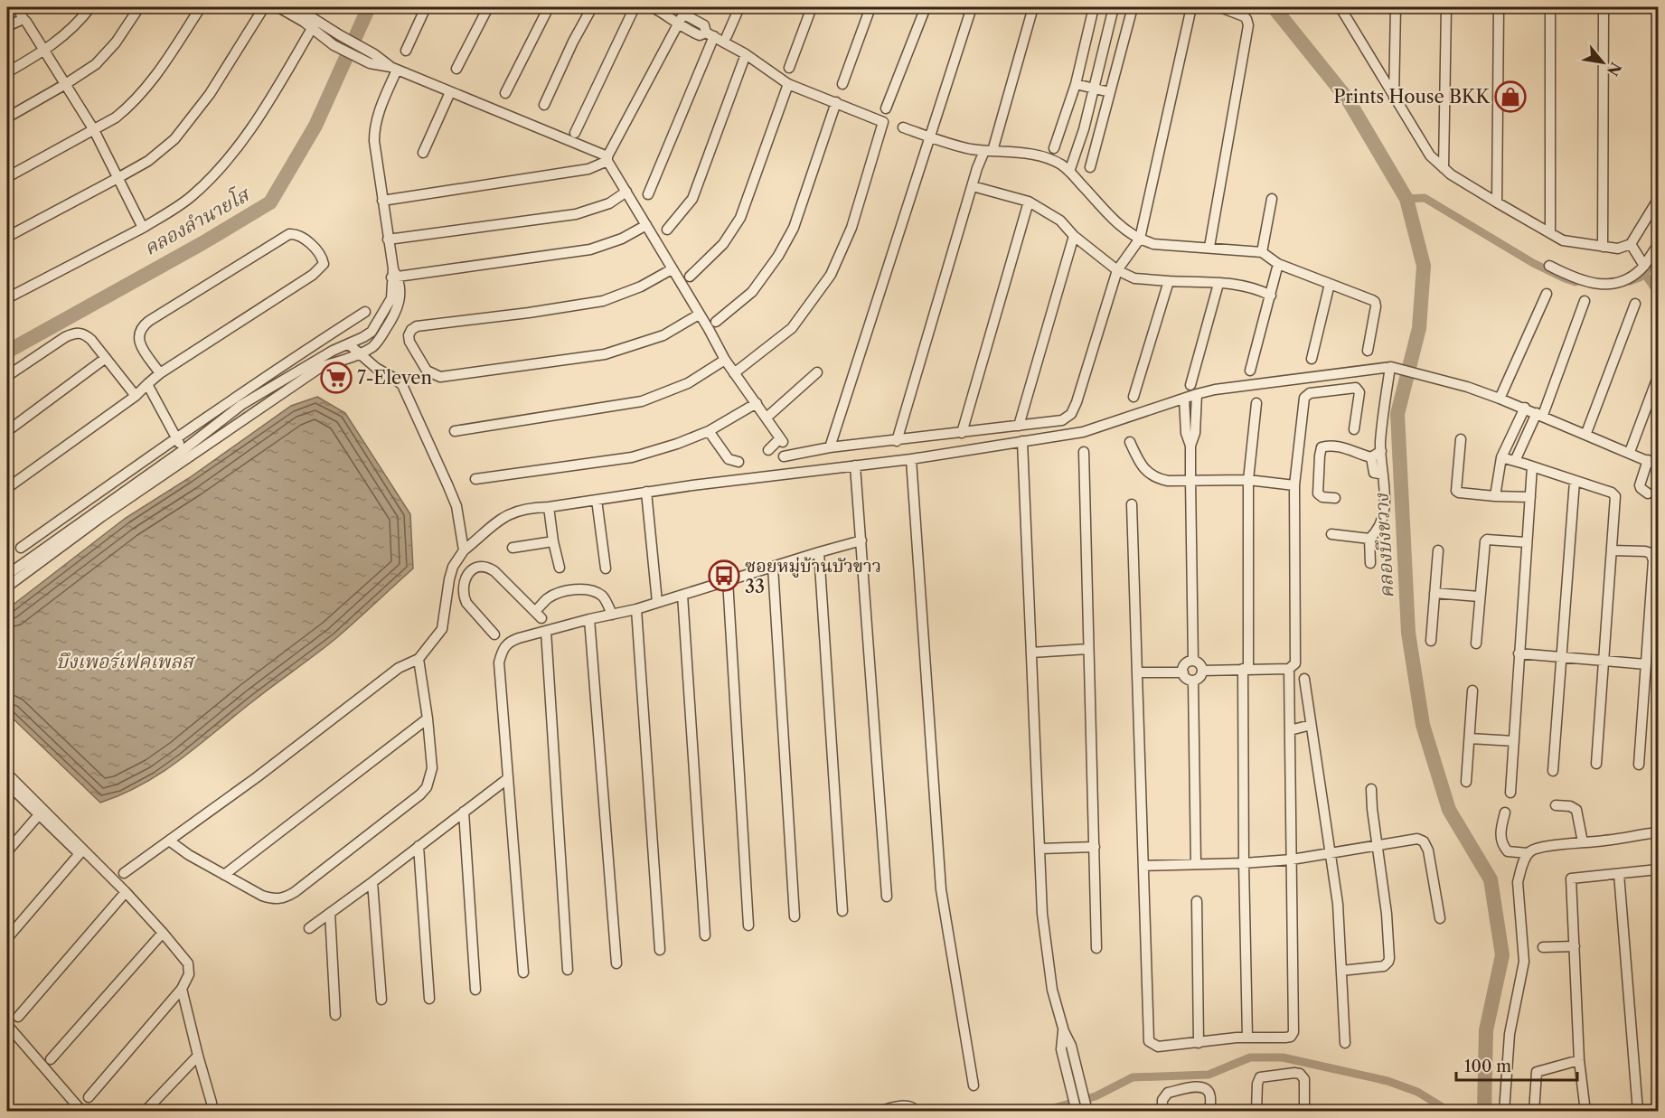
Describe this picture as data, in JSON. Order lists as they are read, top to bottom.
{
  "water": ["คลองลำนายโส", "คลองบึงขวาง", "บึงเพอร์เฟคเพลส"],
  "places": {
    "shop": ["Prints House BKK"],
    "supermarket": ["7-Eleven"],
    "bus stop": ["ซอยหมู่บ้านบัวขาว 33"]
  },
  "scale_bar": "100 m",
  "north": "bottom right"
}
